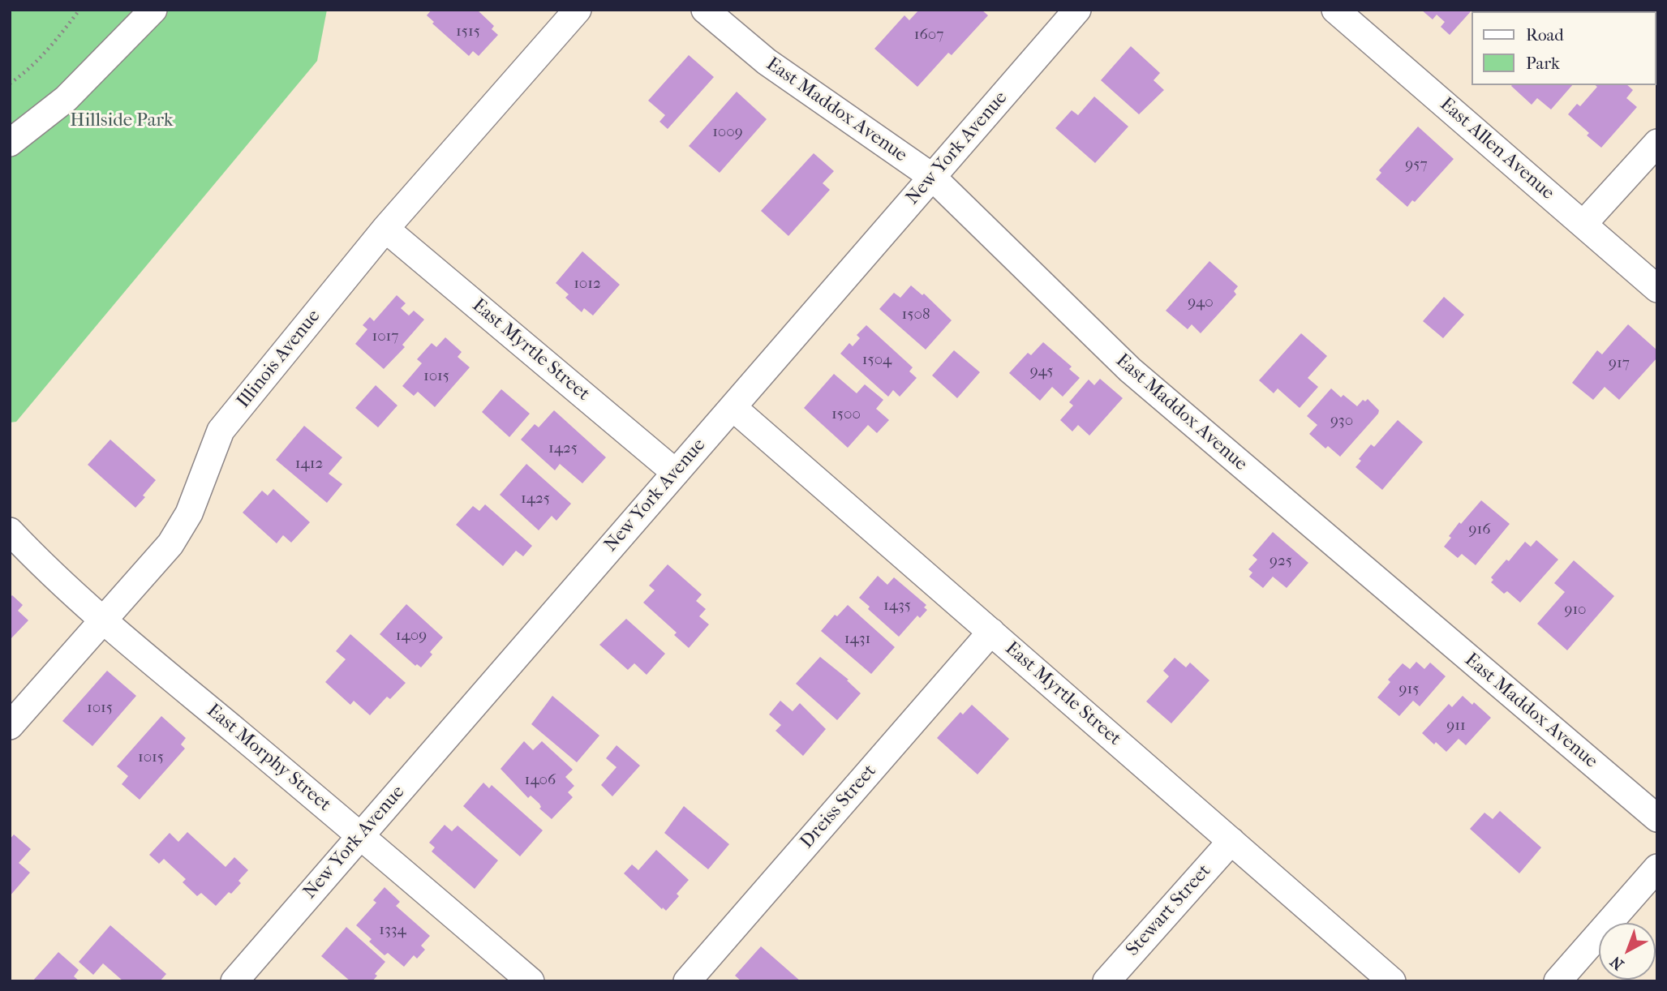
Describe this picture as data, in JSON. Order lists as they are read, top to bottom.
{
  "streets": {
    "street": [
      "East Maddox Avenue",
      "New York Avenue",
      "East Allen Avenue",
      "East Myrtle Street",
      "Illinois Avenue",
      "East Morphy Street",
      "Dreiss Street",
      "Stewart Street"
    ]
  },
  "crossings": [
    ["East Maddox Avenue", "New York Avenue"],
    ["New York Avenue", "East Myrtle Street"],
    ["New York Avenue", "East Morphy Street"],
    ["East Myrtle Street", "Illinois Avenue"],
    ["East Myrtle Street", "Dreiss Street"],
    ["East Myrtle Street", "Stewart Street"],
    ["Illinois Avenue", "East Morphy Street"]
  ],
  "parks": ["Hillside Park"],
  "house_numbers": [
    "1515",
    "1607",
    "1009",
    "957",
    "1012",
    "940",
    "1508",
    "1017",
    "1504",
    "917",
    "945",
    "1015",
    "1500",
    "930",
    "1425",
    "1412",
    "1425",
    "916",
    "925",
    "1435",
    "910",
    "1409",
    "1431",
    "915",
    "1015",
    "911",
    "1015",
    "1406",
    "1334"
  ],
  "legend": ["Road", "Park"],
  "north": "bottom left"
}
